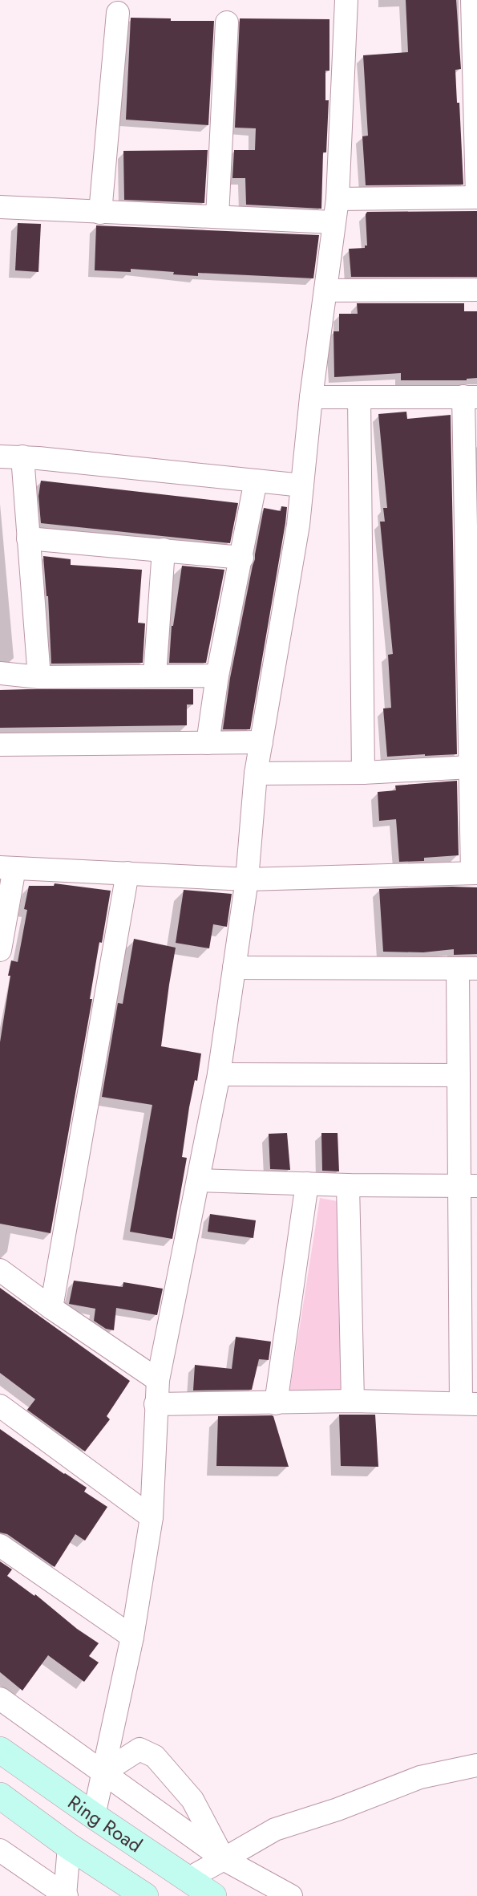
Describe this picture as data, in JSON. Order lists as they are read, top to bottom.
{
  "streets": {
    "main road": ["Ring Road"]
  }
}
